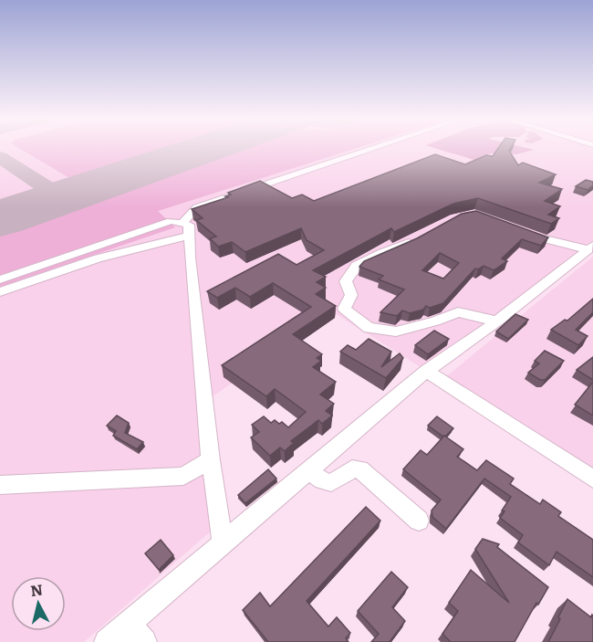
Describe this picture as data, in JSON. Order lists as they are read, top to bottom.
{
  "north": "top"
}
